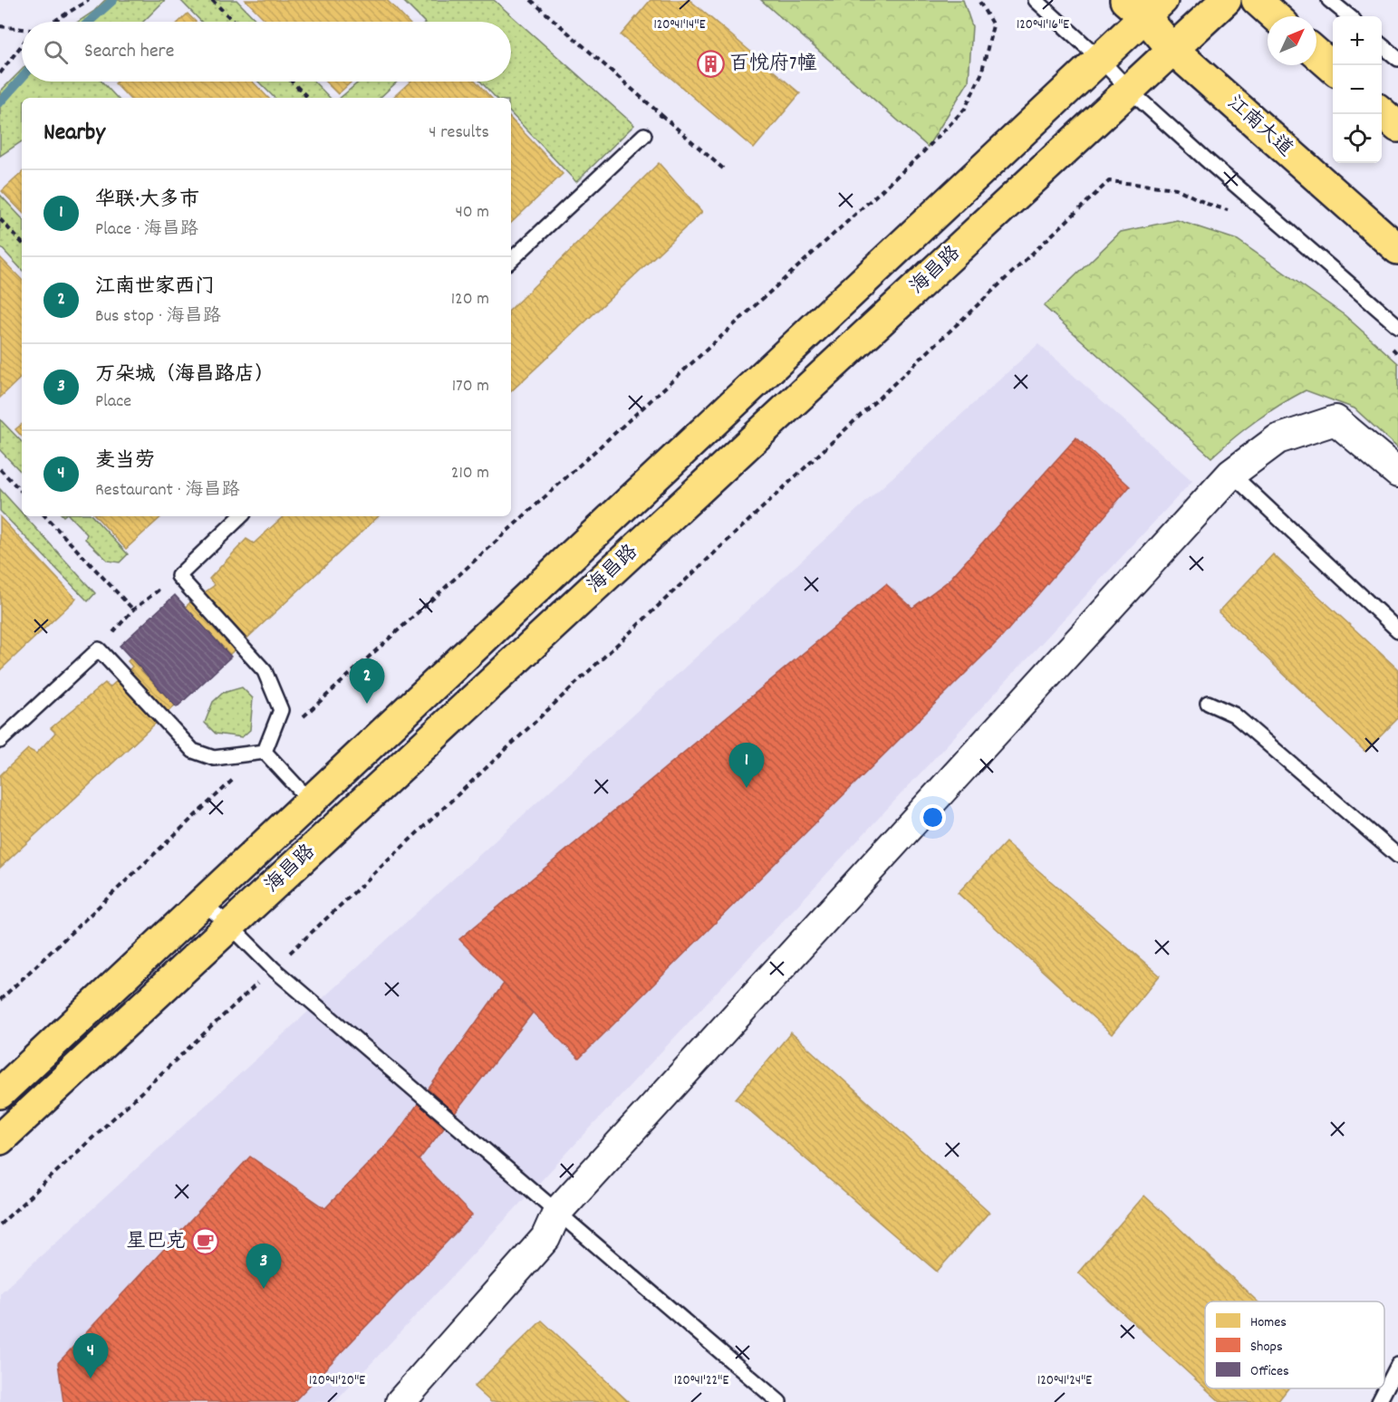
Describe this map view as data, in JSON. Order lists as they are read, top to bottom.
{
  "streets": {
    "main road": ["江南大道", "海昌路"]
  },
  "crossings": [
    ["江南大道", "海昌路"]
  ],
  "places": {
    "building": ["百悦府7幢"],
    "cafe": ["星巴克"]
  },
  "legend": ["Homes", "Shops", "Offices"],
  "north": "top right",
  "page": {
    "map_buttons": ["+", "−"],
    "search": "Search here",
    "heading": ["Nearby", "4 results"],
    "list": [
      {
        "mark": "1",
        "name": "华联·大多市",
        "note": "Place · 海昌路",
        "value": "40 m"
      },
      {
        "mark": "2",
        "name": "江南世家西门",
        "note": "Bus stop · 海昌路",
        "value": "120 m"
      },
      {
        "mark": "3",
        "name": "万朵城（海昌路店）",
        "note": "Place",
        "value": "170 m"
      },
      {
        "mark": "4",
        "name": "麦当劳",
        "note": "Restaurant · 海昌路",
        "value": "210 m"
      }
    ],
    "pins": [
      "2",
      "1",
      "3",
      "4"
    ]
  },
  "coordinates": [
    "120°41'14\"E",
    "120°41'16\"E",
    "120°41'20\"E",
    "120°41'22\"E",
    "120°41'24\"E"
  ]
}
